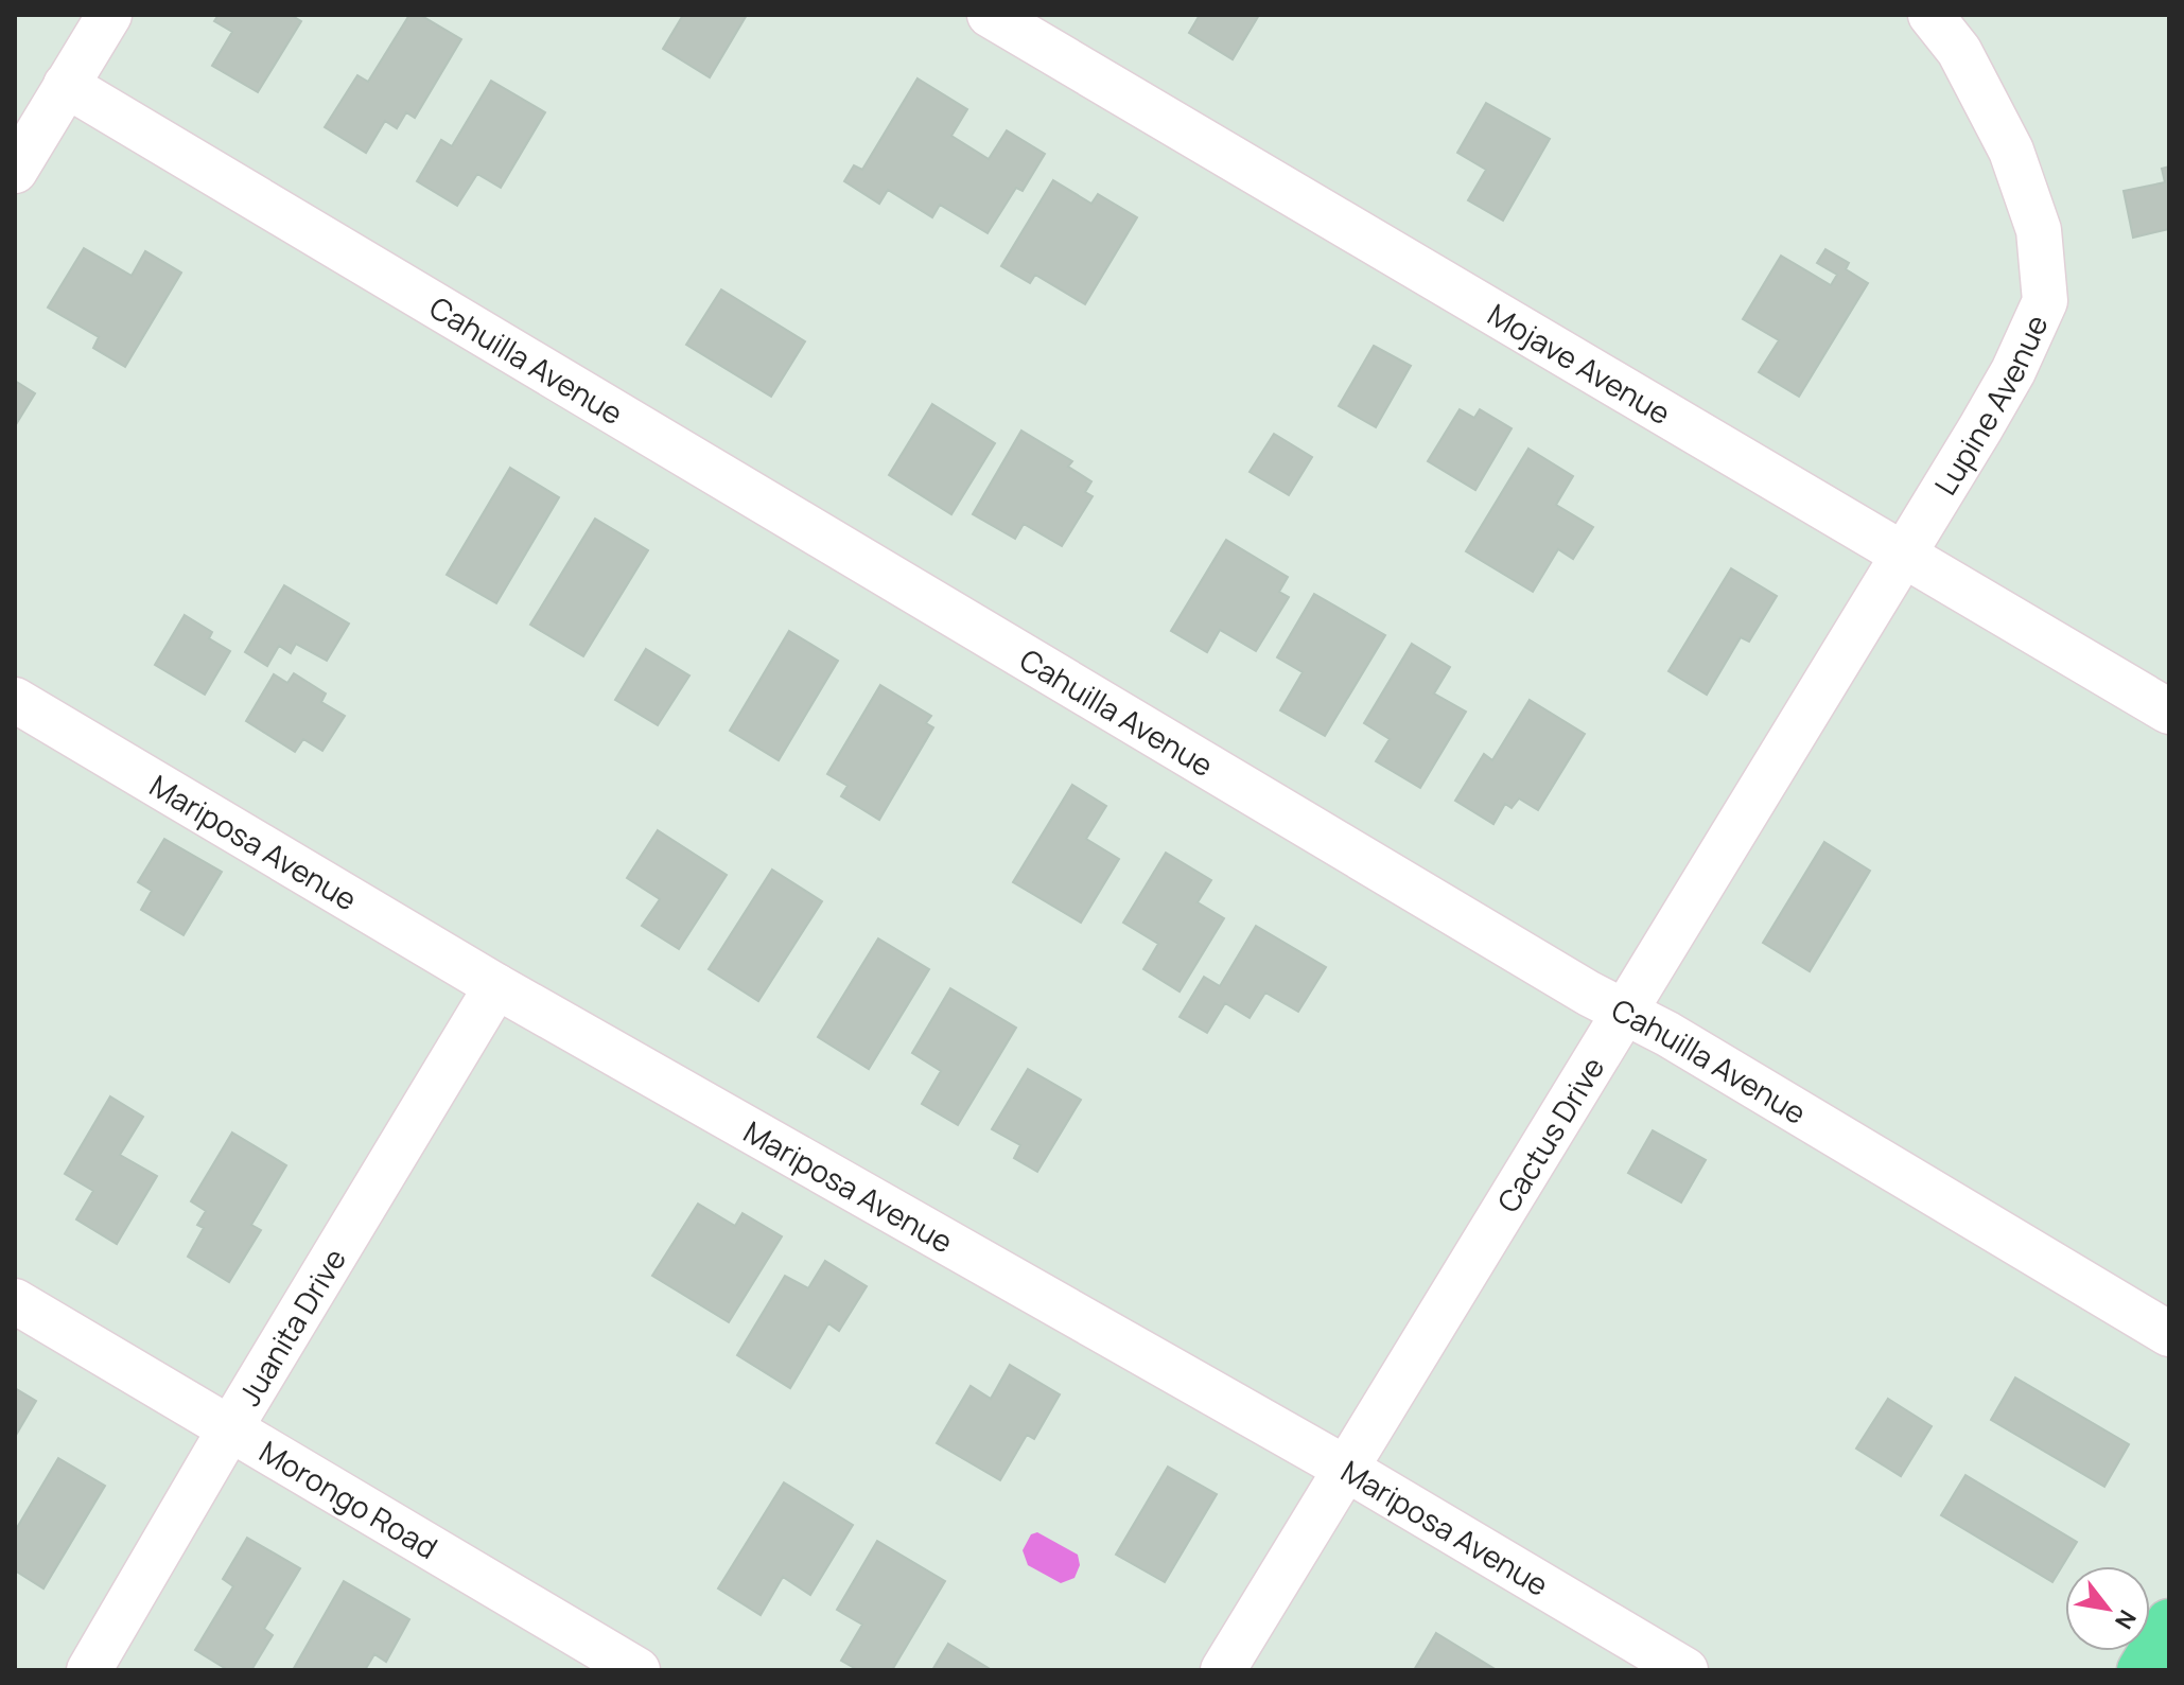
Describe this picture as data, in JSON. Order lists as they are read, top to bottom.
{
  "streets": {
    "street": [
      "Cahuilla Avenue",
      "Mojave Avenue",
      "Lupine Avenue",
      "Mariposa Avenue",
      "Cactus Drive",
      "Juanita Drive",
      "Morongo Road"
    ]
  },
  "crossings": [
    ["Cahuilla Avenue", "Cactus Drive"],
    ["Mojave Avenue", "Lupine Avenue"],
    ["Mojave Avenue", "Cactus Drive"],
    ["Lupine Avenue", "Cactus Drive"],
    ["Mariposa Avenue", "Cactus Drive"],
    ["Mariposa Avenue", "Juanita Drive"],
    ["Juanita Drive", "Morongo Road"]
  ],
  "north": "bottom right"
}
